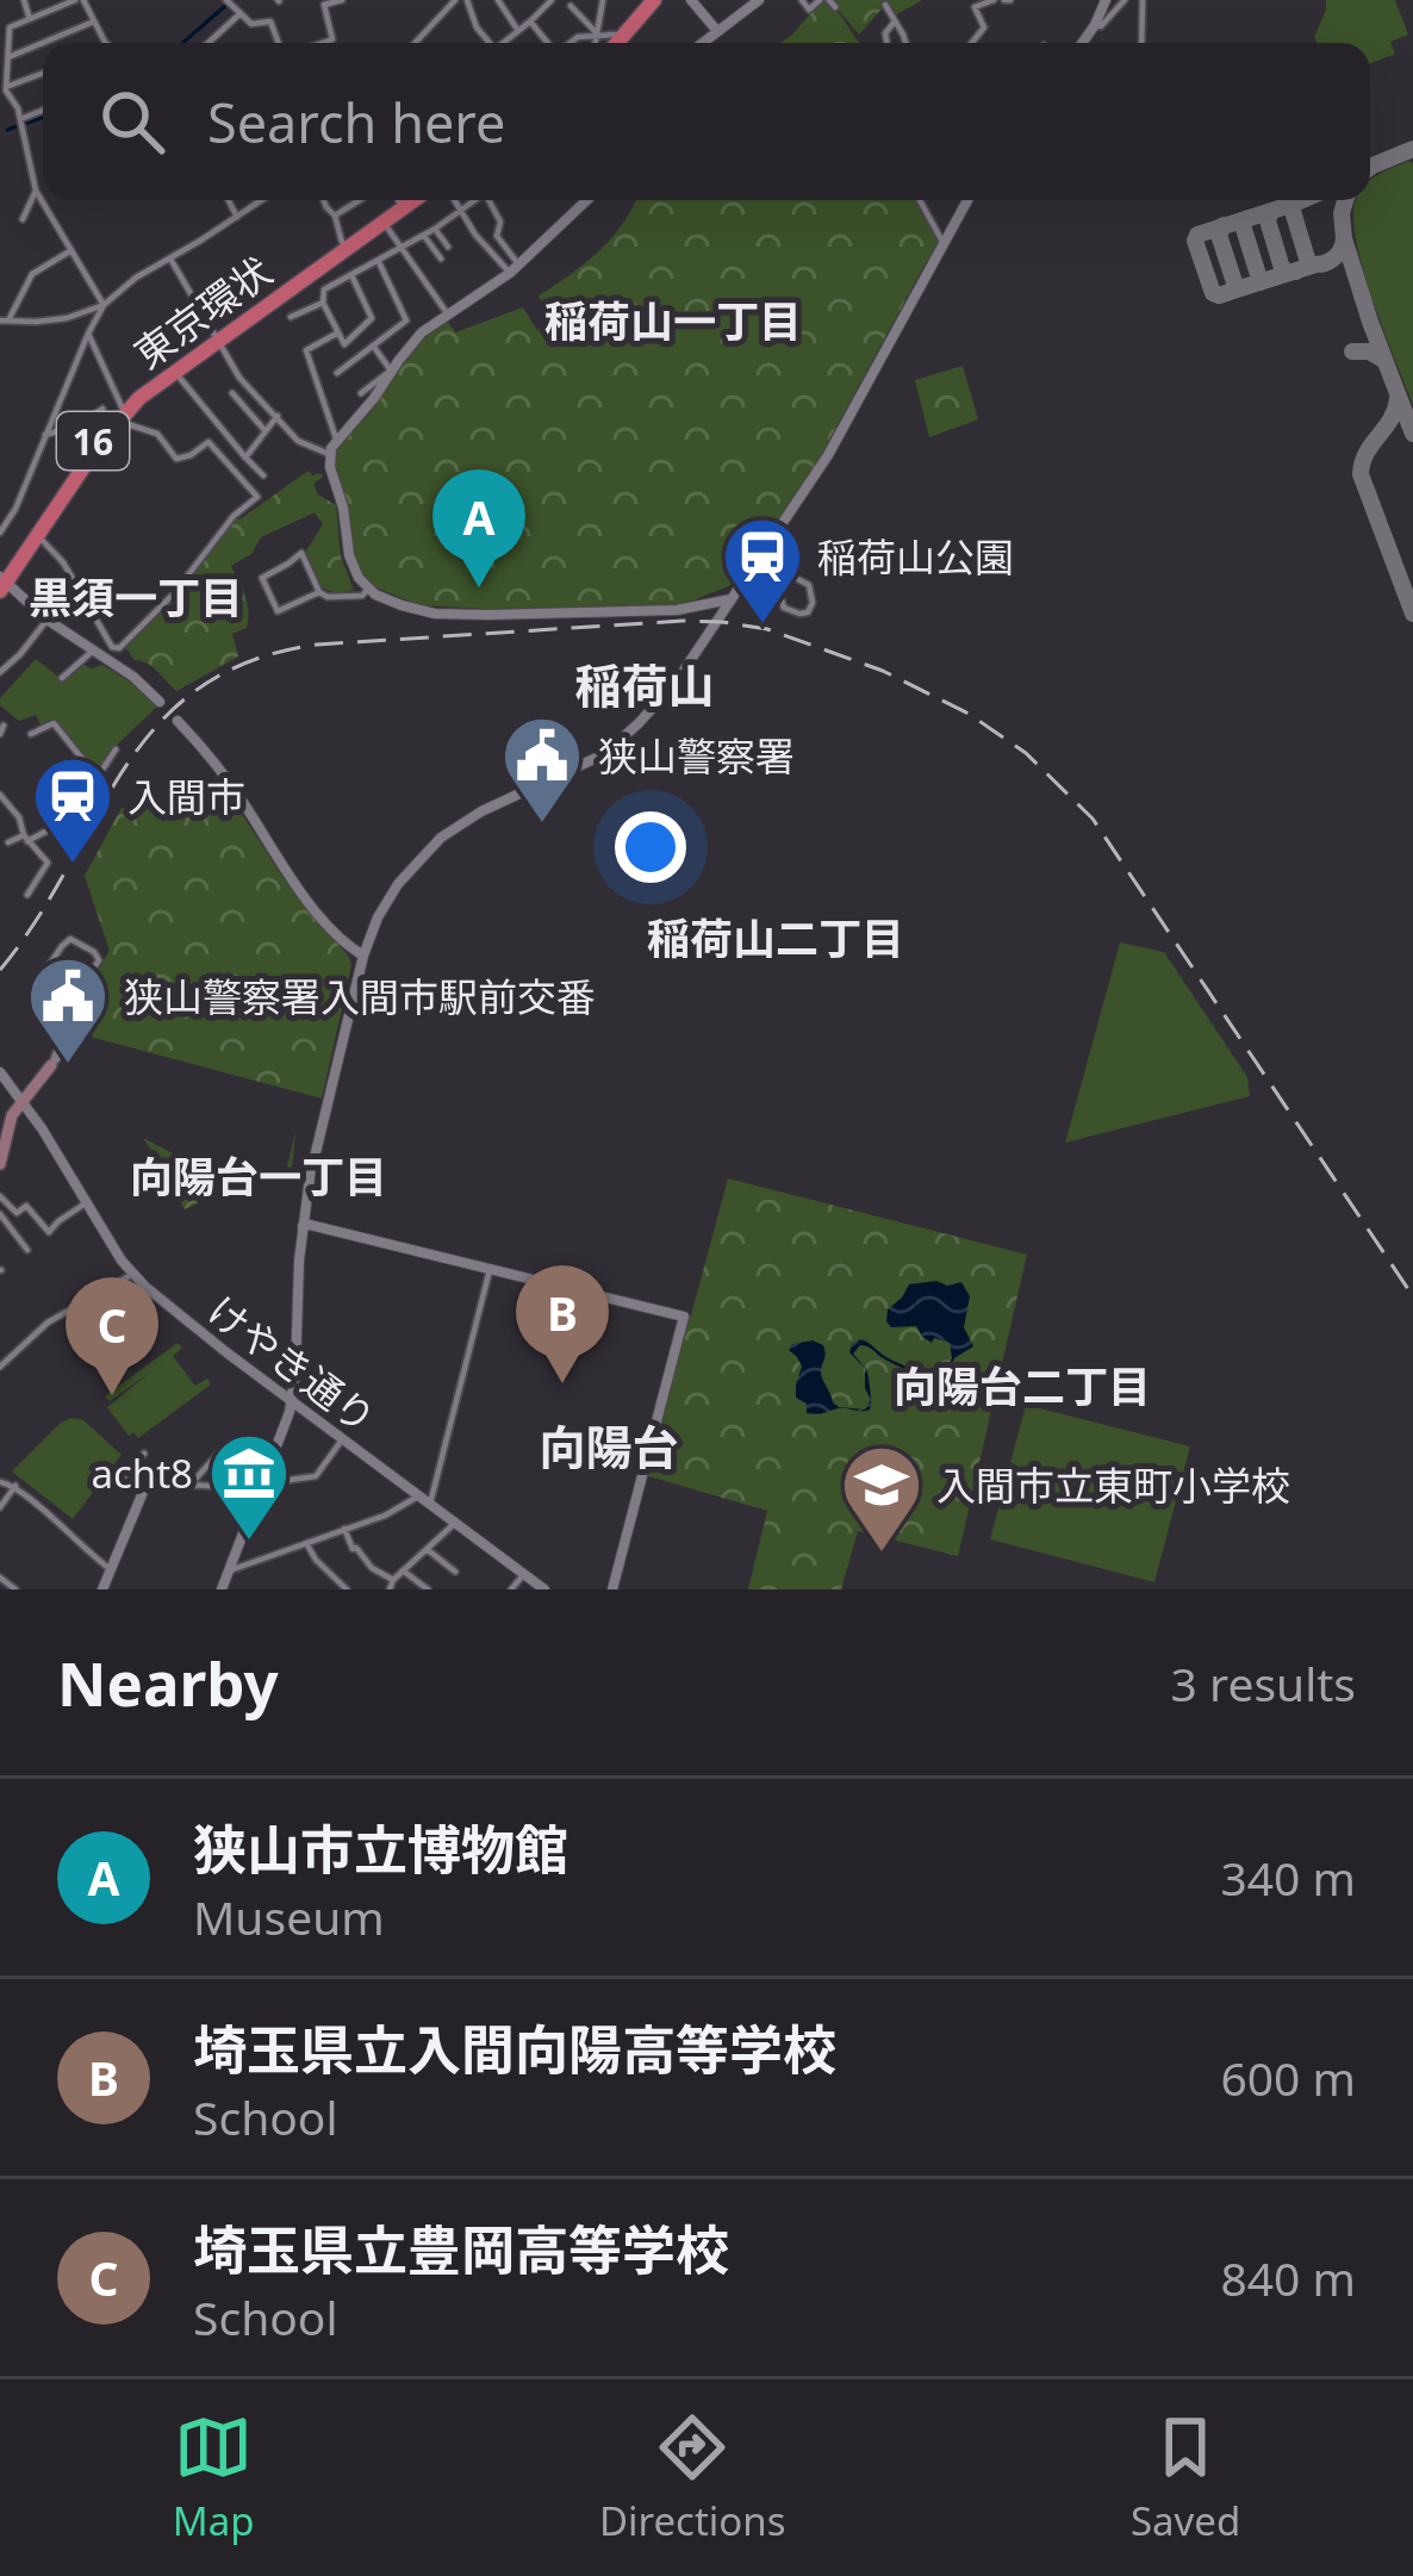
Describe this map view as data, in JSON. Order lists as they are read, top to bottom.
{
  "streets": {
    "highway": ["東京環状", "16"],
    "street": ["けやき通り"]
  },
  "districts": [
    "稲荷山一丁目",
    "黒須一丁目",
    "稲荷山",
    "稲荷山二丁目",
    "向陽台一丁目",
    "向陽台二丁目",
    "向陽台"
  ],
  "places": {
    "station": ["稲荷山公園", "入間市"],
    "public building": ["狭山警察署", "狭山警察署入間市駅前交番"],
    "museum": ["acht8"],
    "school or university": ["入間市立東町小学校"]
  },
  "page": {
    "search": "Search here",
    "pins": ["A", "B", "C"],
    "heading": ["Nearby", "3 results"],
    "list": [
      {
        "mark": "A",
        "name": "狭山市立博物館",
        "note": "Museum",
        "value": "340 m"
      },
      {
        "mark": "B",
        "name": "埼玉県立入間向陽高等学校",
        "note": "School",
        "value": "600 m"
      },
      {
        "mark": "C",
        "name": "埼玉県立豊岡高等学校",
        "note": "School",
        "value": "840 m"
      }
    ],
    "nav": ["Map", "Directions", "Saved"]
  }
}
